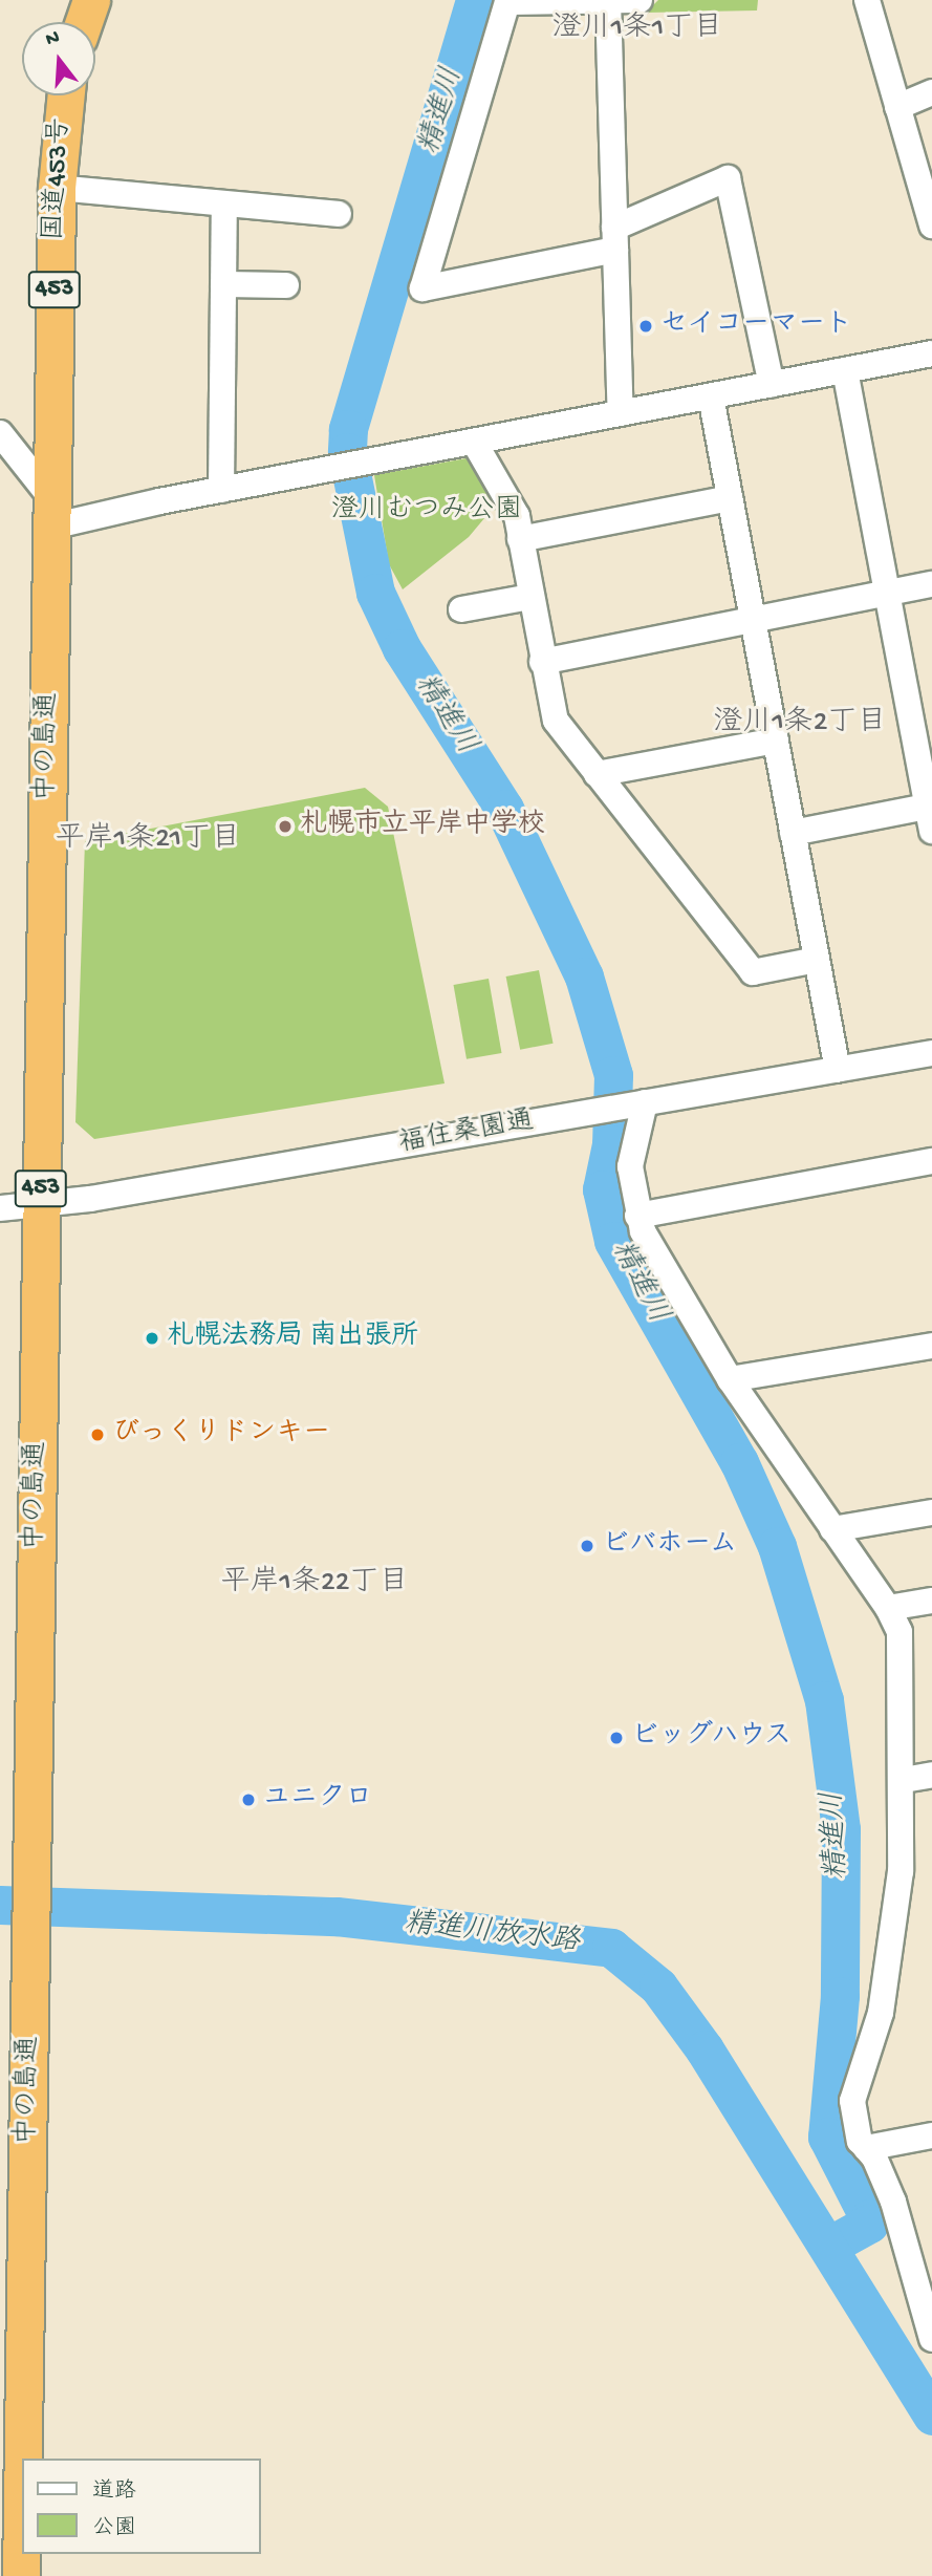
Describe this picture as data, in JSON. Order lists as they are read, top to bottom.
{
  "streets": {
    "highway": ["国道453号", "453", "中の島通"],
    "street": ["福住桑園通"]
  },
  "crossings": [
    ["国道453号", "中の島通"],
    ["中の島通", "福住桑園通"]
  ],
  "districts": [
    "澄川1条1丁目",
    "澄川1条2丁目",
    "平岸1条21丁目",
    "平岸1条22丁目"
  ],
  "water": ["精進川", "精進川放水路"],
  "parks": ["澄川むつみ公園"],
  "places": [
    "セイコーマート",
    "札幌市立平岸中学校",
    "札幌法務局 南出張所",
    "びっくりドンキー",
    "ビバホーム",
    "ビッグハウス",
    "ユニクロ"
  ],
  "legend": ["道路", "公園"],
  "north": "top"
}
